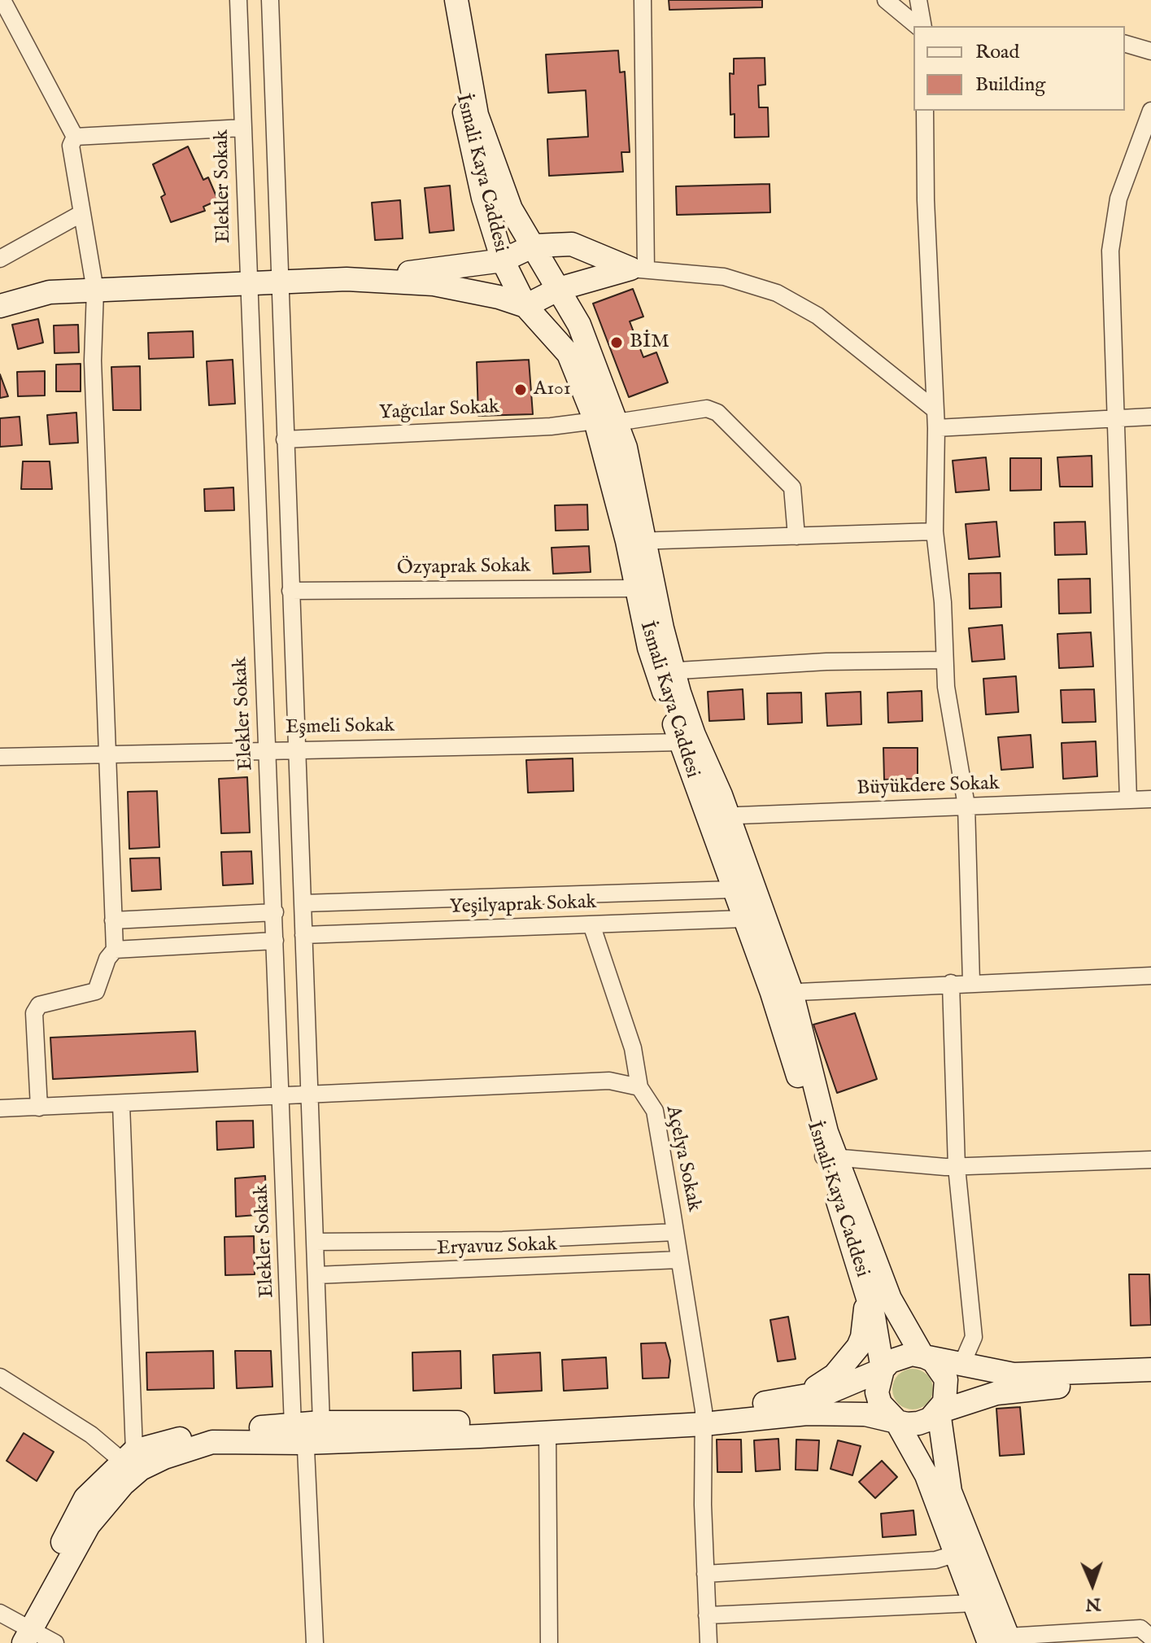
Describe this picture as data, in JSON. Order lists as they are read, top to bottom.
{
  "streets": {
    "street": [
      "İsmali Kaya Caddesi",
      "Elekler Sokak",
      "Yağcılar Sokak",
      "Özyaprak Sokak",
      "Eşmeli Sokak",
      "Büyükdere Sokak",
      "Yeşilyaprak Sokak",
      "Açelya Sokak",
      "Eryavuz Sokak"
    ]
  },
  "crossings": [
    ["İsmali Kaya Caddesi", "Yağcılar Sokak"],
    ["İsmali Kaya Caddesi", "Özyaprak Sokak"],
    ["İsmali Kaya Caddesi", "Eşmeli Sokak"],
    ["İsmali Kaya Caddesi", "Büyükdere Sokak"],
    ["İsmali Kaya Caddesi", "Yeşilyaprak Sokak"],
    ["Elekler Sokak", "Eşmeli Sokak"],
    ["Yeşilyaprak Sokak", "Açelya Sokak"],
    ["Açelya Sokak", "Eryavuz Sokak"]
  ],
  "places": ["BİM", "A101"],
  "legend": ["Road", "Building"],
  "north": "bottom"
}
